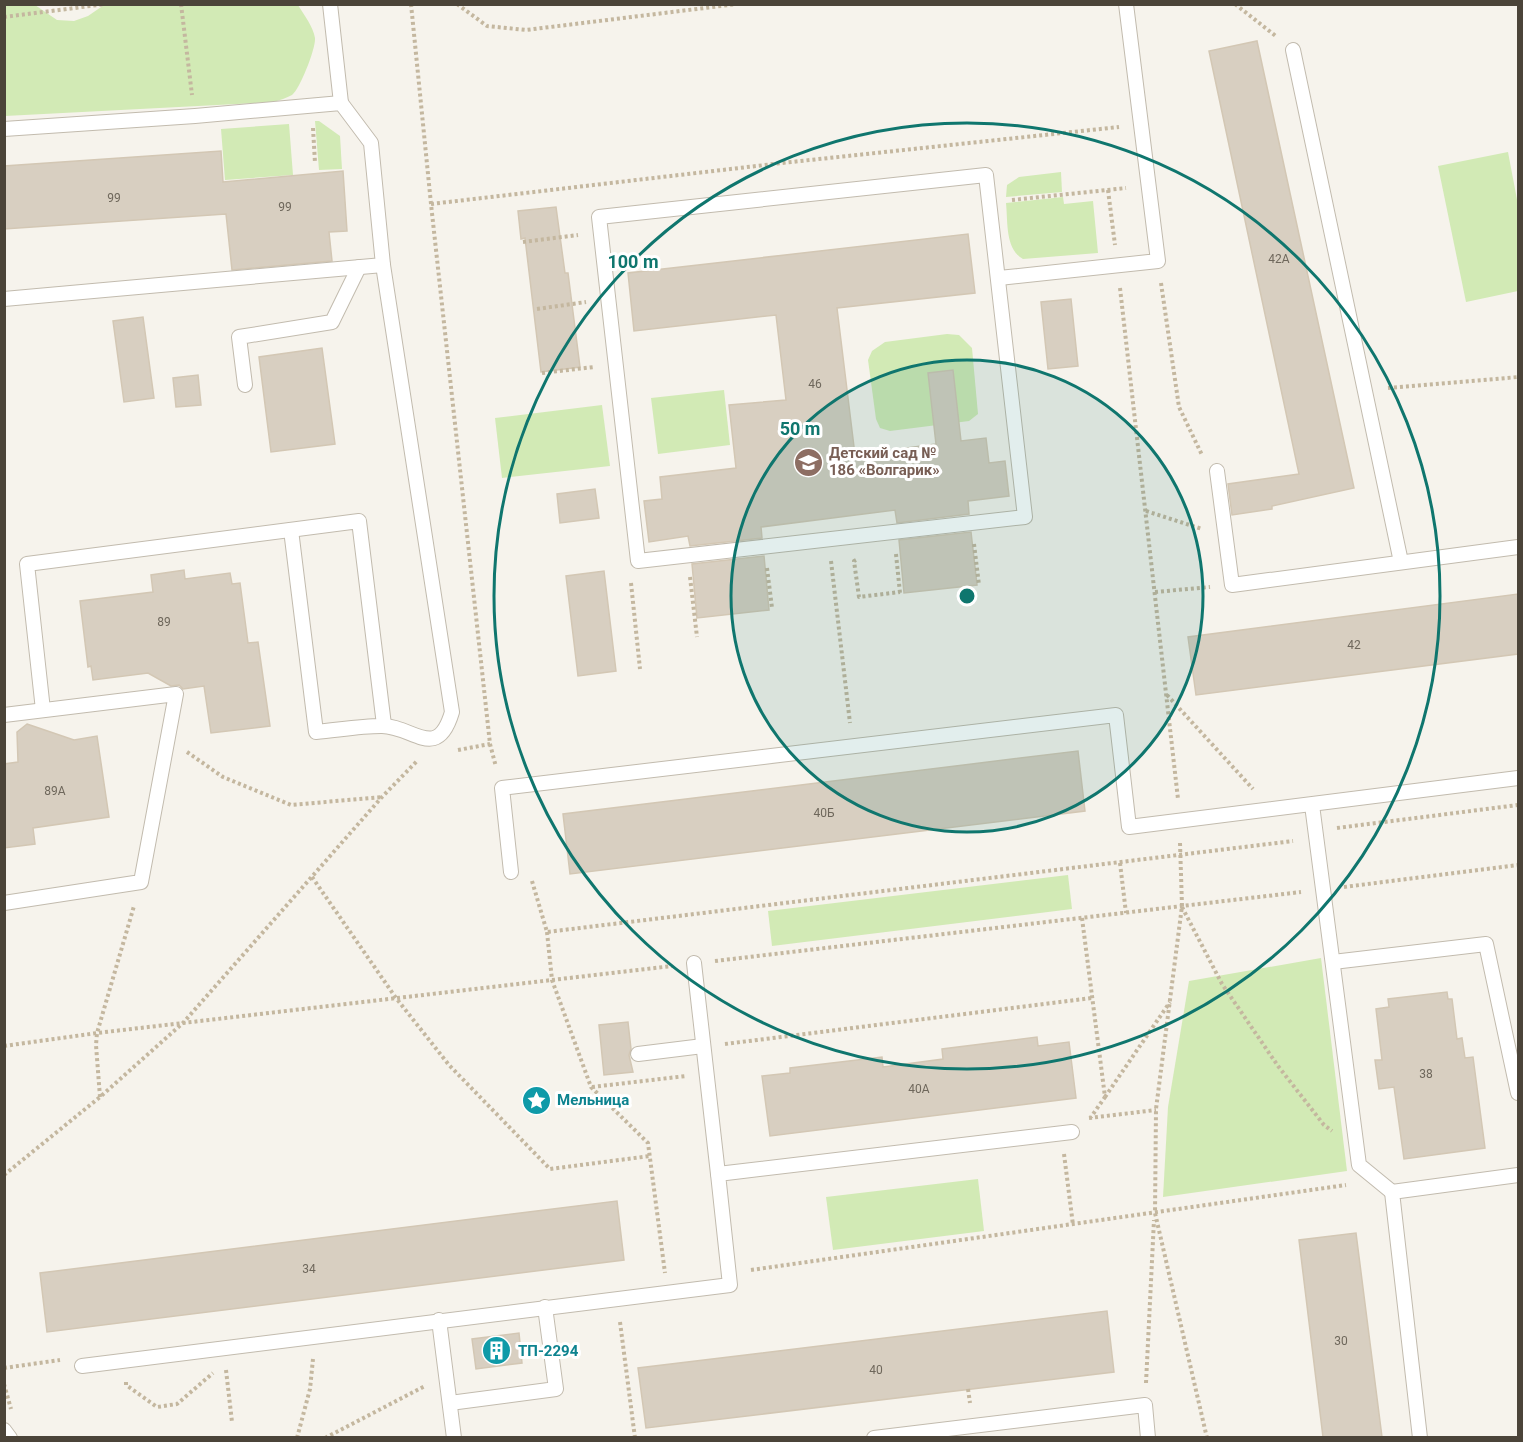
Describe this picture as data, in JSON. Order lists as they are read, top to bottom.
{
  "places": {
    "school or university": ["Детский сад № 186 «Волгарик»"],
    "place": ["Мельница"],
    "building": ["ТП-2294"]
  },
  "house_numbers": [
    "99",
    "99",
    "42А",
    "46",
    "89",
    "42",
    "89А",
    "40Б",
    "38",
    "40А",
    "34",
    "30",
    "40"
  ],
  "rings": ["100 m", "50 m"]
}
